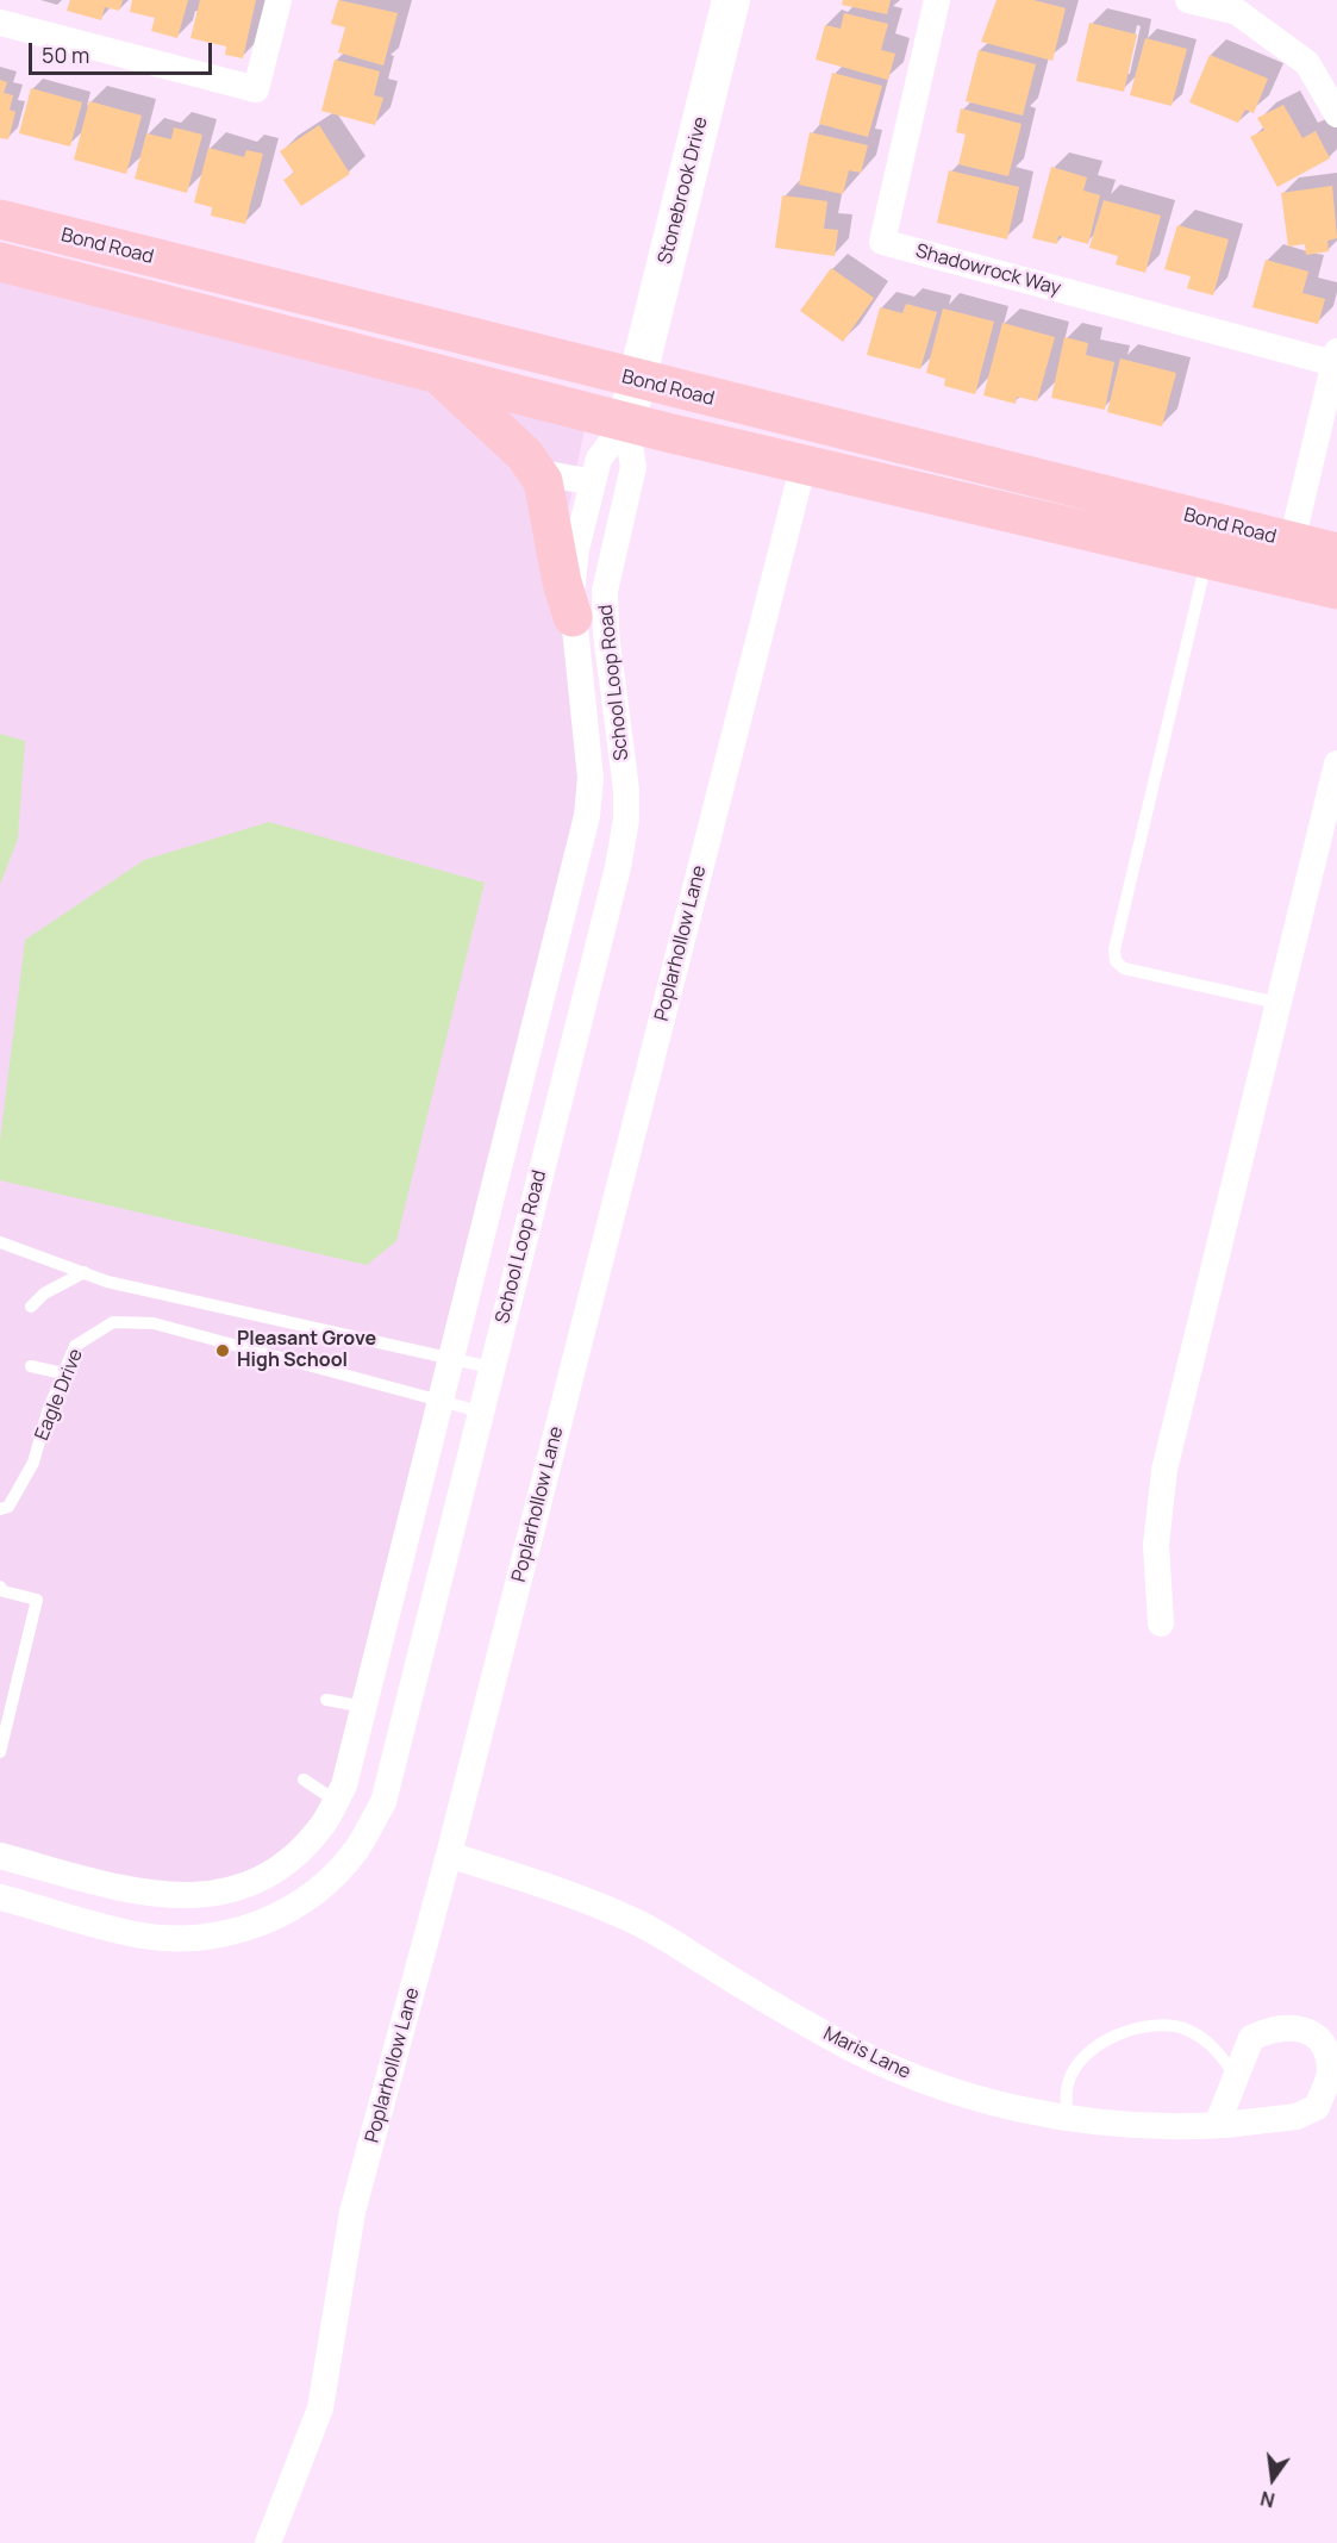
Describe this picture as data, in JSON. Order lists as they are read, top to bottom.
{
  "streets": {
    "main road": ["Bond Road"],
    "street": [
      "Stonebrook Drive",
      "Shadowrock Way",
      "School Loop Road",
      "Poplarhollow Lane",
      "Maris Lane"
    ],
    "lane": ["Eagle Drive"]
  },
  "crossings": [
    ["Stonebrook Drive", "Bond Road"],
    ["Stonebrook Drive", "School Loop Road"],
    ["Bond Road", "School Loop Road"],
    ["Bond Road", "Poplarhollow Lane"],
    ["School Loop Road", "Eagle Drive"],
    ["Poplarhollow Lane", "Maris Lane"]
  ],
  "places": ["Pleasant Grove High School"],
  "scale_bar": "50 m",
  "north": "bottom"
}
